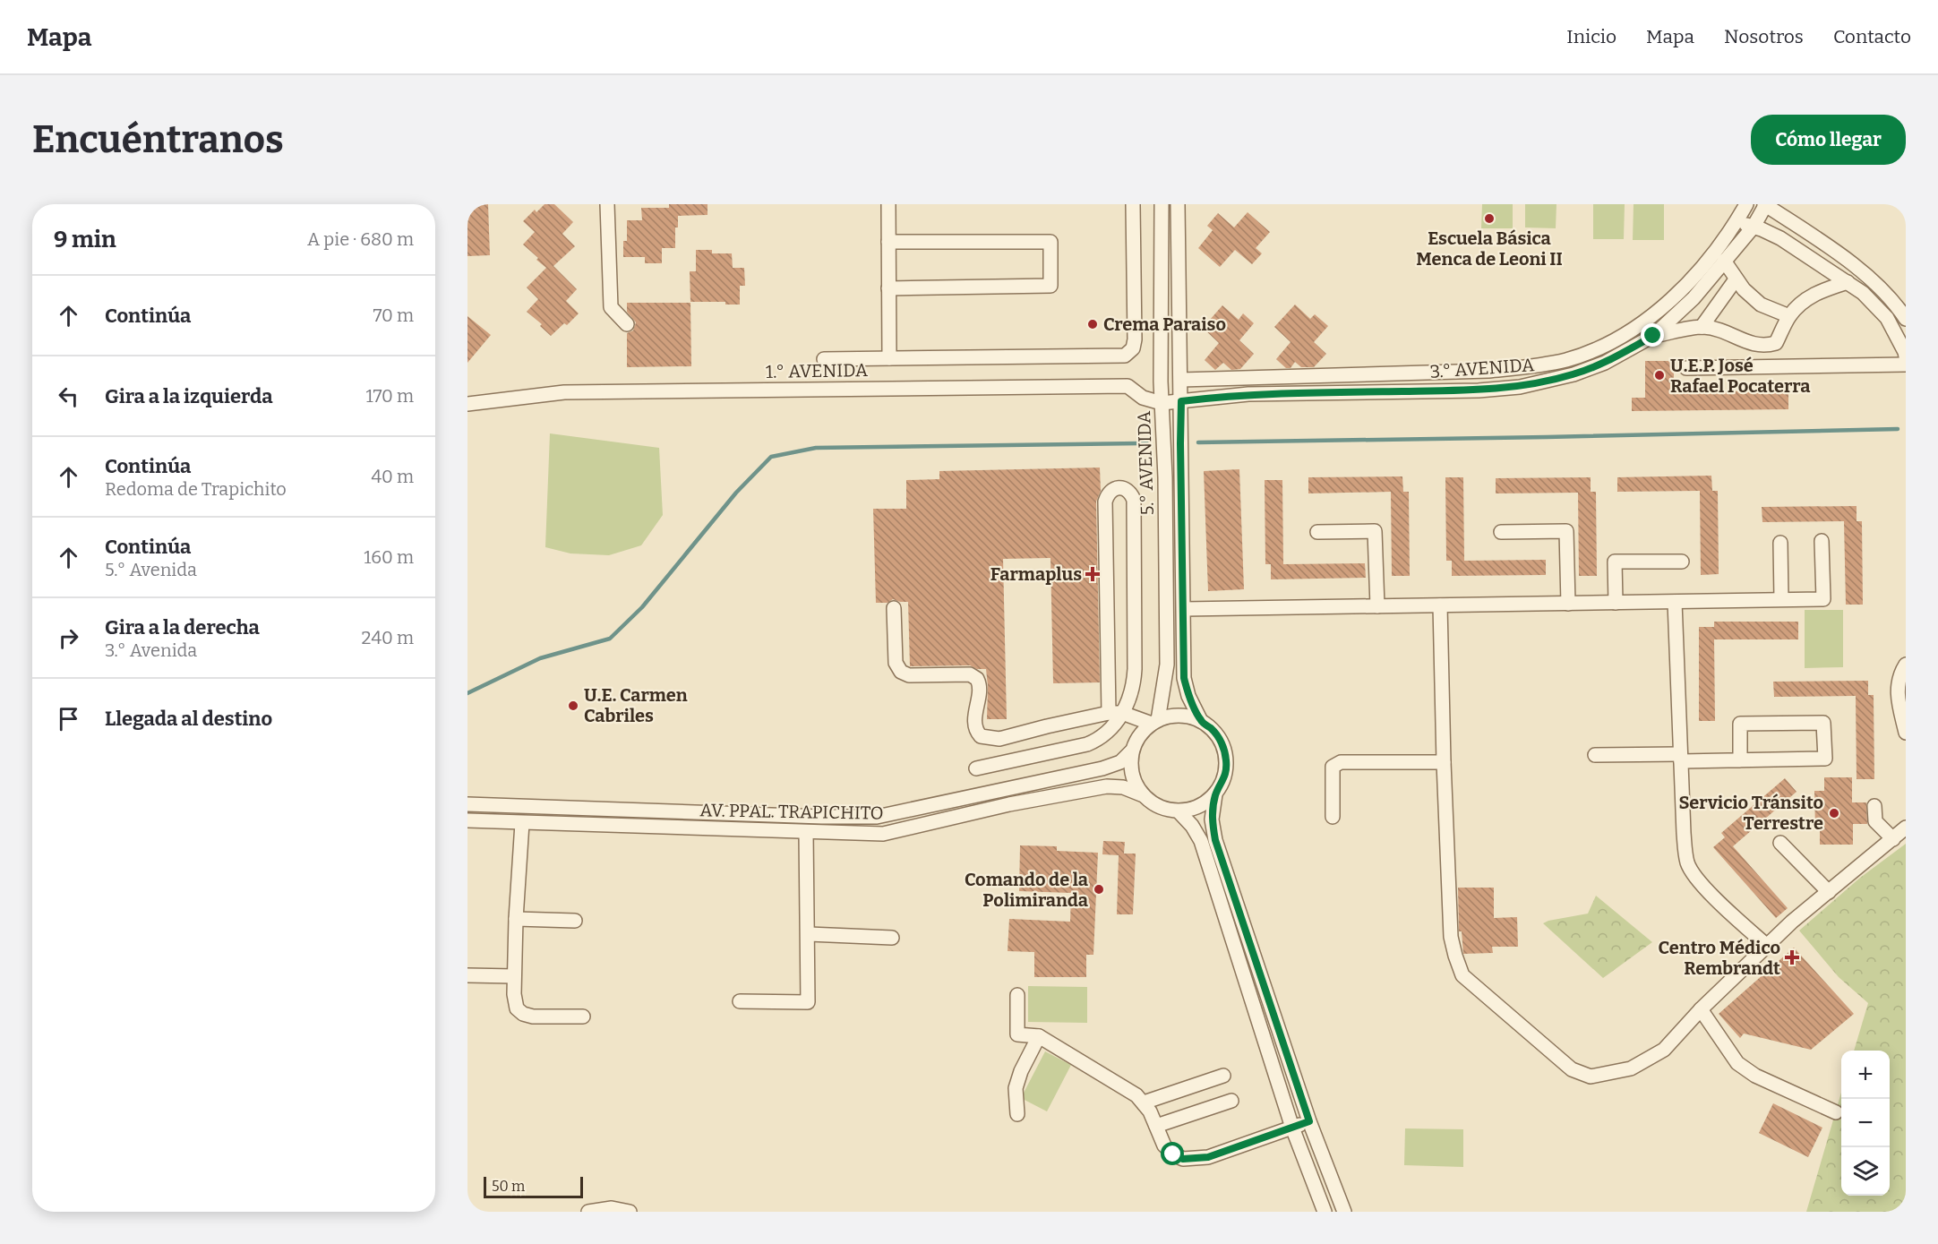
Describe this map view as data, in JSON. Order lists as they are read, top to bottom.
{
  "streets": {
    "street": [
      "3.° AVENIDA",
      "1.° AVENIDA",
      "5.° AVENIDA",
      "AV. PPAL. TRAPICHITO"
    ]
  },
  "crossings": [
    ["3.° AVENIDA", "1.° AVENIDA"],
    ["3.° AVENIDA", "5.° AVENIDA"],
    ["1.° AVENIDA", "5.° AVENIDA"],
    ["5.° AVENIDA", "AV. PPAL. TRAPICHITO"]
  ],
  "places": {
    "other": [
      "Escuela Básica Menca de Leoni II",
      "Crema Paraiso",
      "U.E.P. José Rafael Pocaterra",
      "U.E. Carmen Cabriles",
      "Servicio Tránsito Terrestre",
      "Comando de la Polimiranda"
    ],
    "health": ["Farmaplus", "Centro Médico Rembrandt"]
  },
  "scale_bar": "50 m",
  "page": {
    "header": "Mapa",
    "nav": [
      "Inicio",
      "Mapa",
      "Nosotros",
      "Contacto"
    ],
    "buttons": "Cómo llegar",
    "title": "Encuéntranos",
    "heading": ["9 min", "A pie · 680 m"],
    "list": [
      ["Continúa", "70 m"],
      ["Gira a la izquierda", "170 m"],
      ["Continúa", "Redoma de Trapichito", "40 m"],
      ["Continúa", "5.° Avenida", "160 m"],
      ["Gira a la derecha", "3.° Avenida", "240 m"],
      "Llegada al destino"
    ],
    "map_buttons": ["+", "−"],
    "scale": "50 m"
  }
}
